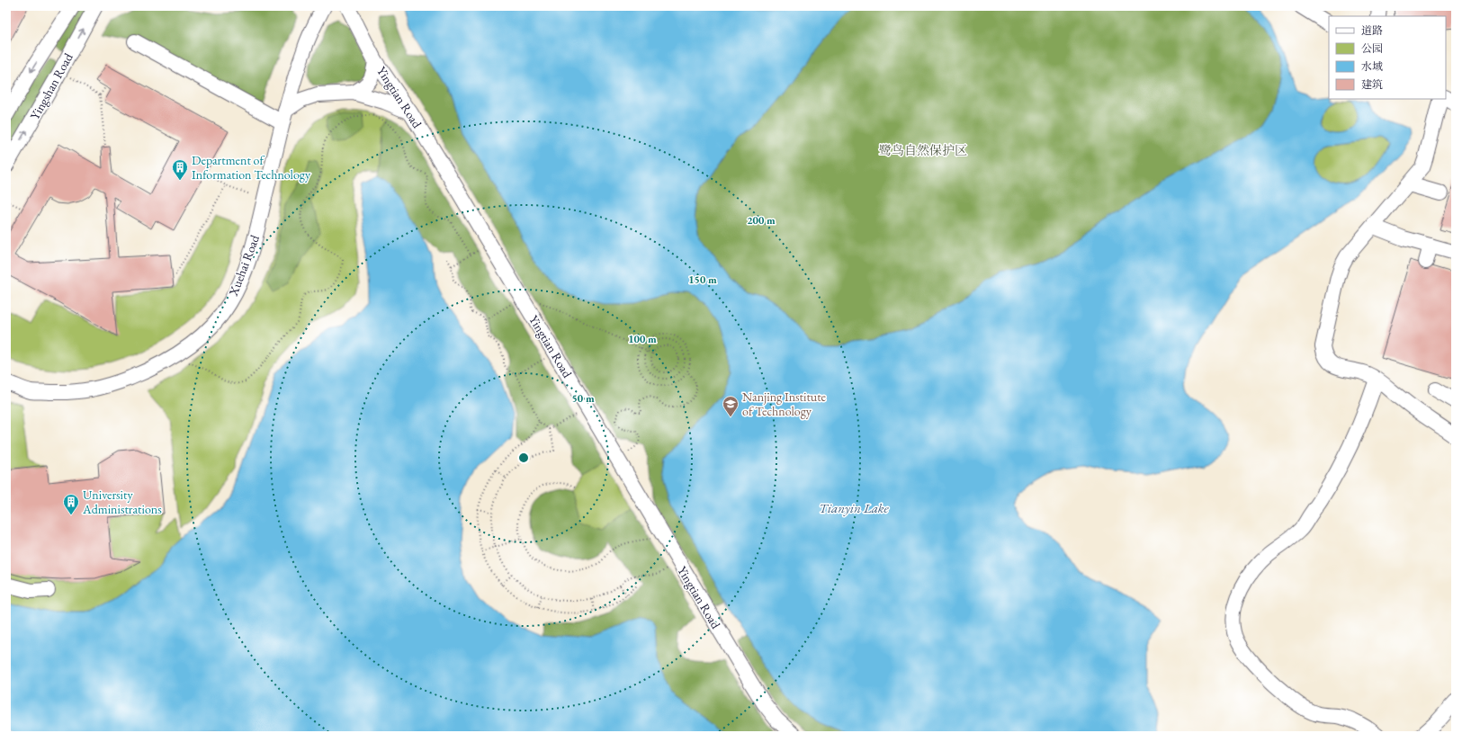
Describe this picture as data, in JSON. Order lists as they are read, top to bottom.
{
  "streets": {
    "street": ["Yingshan Road", "Yingtian Road", "Xuehai Road"]
  },
  "water": ["Tianyin Lake"],
  "parks": ["鹭鸟自然保护区"],
  "places": {
    "building": ["Department of Information Technology", "University Administrations"],
    "school or university": ["Nanjing Institute of Technology"]
  },
  "legend": [
    "道路",
    "公园",
    "水域",
    "建筑"
  ],
  "rings": [
    "200 m",
    "150 m",
    "100 m",
    "50 m"
  ]
}
